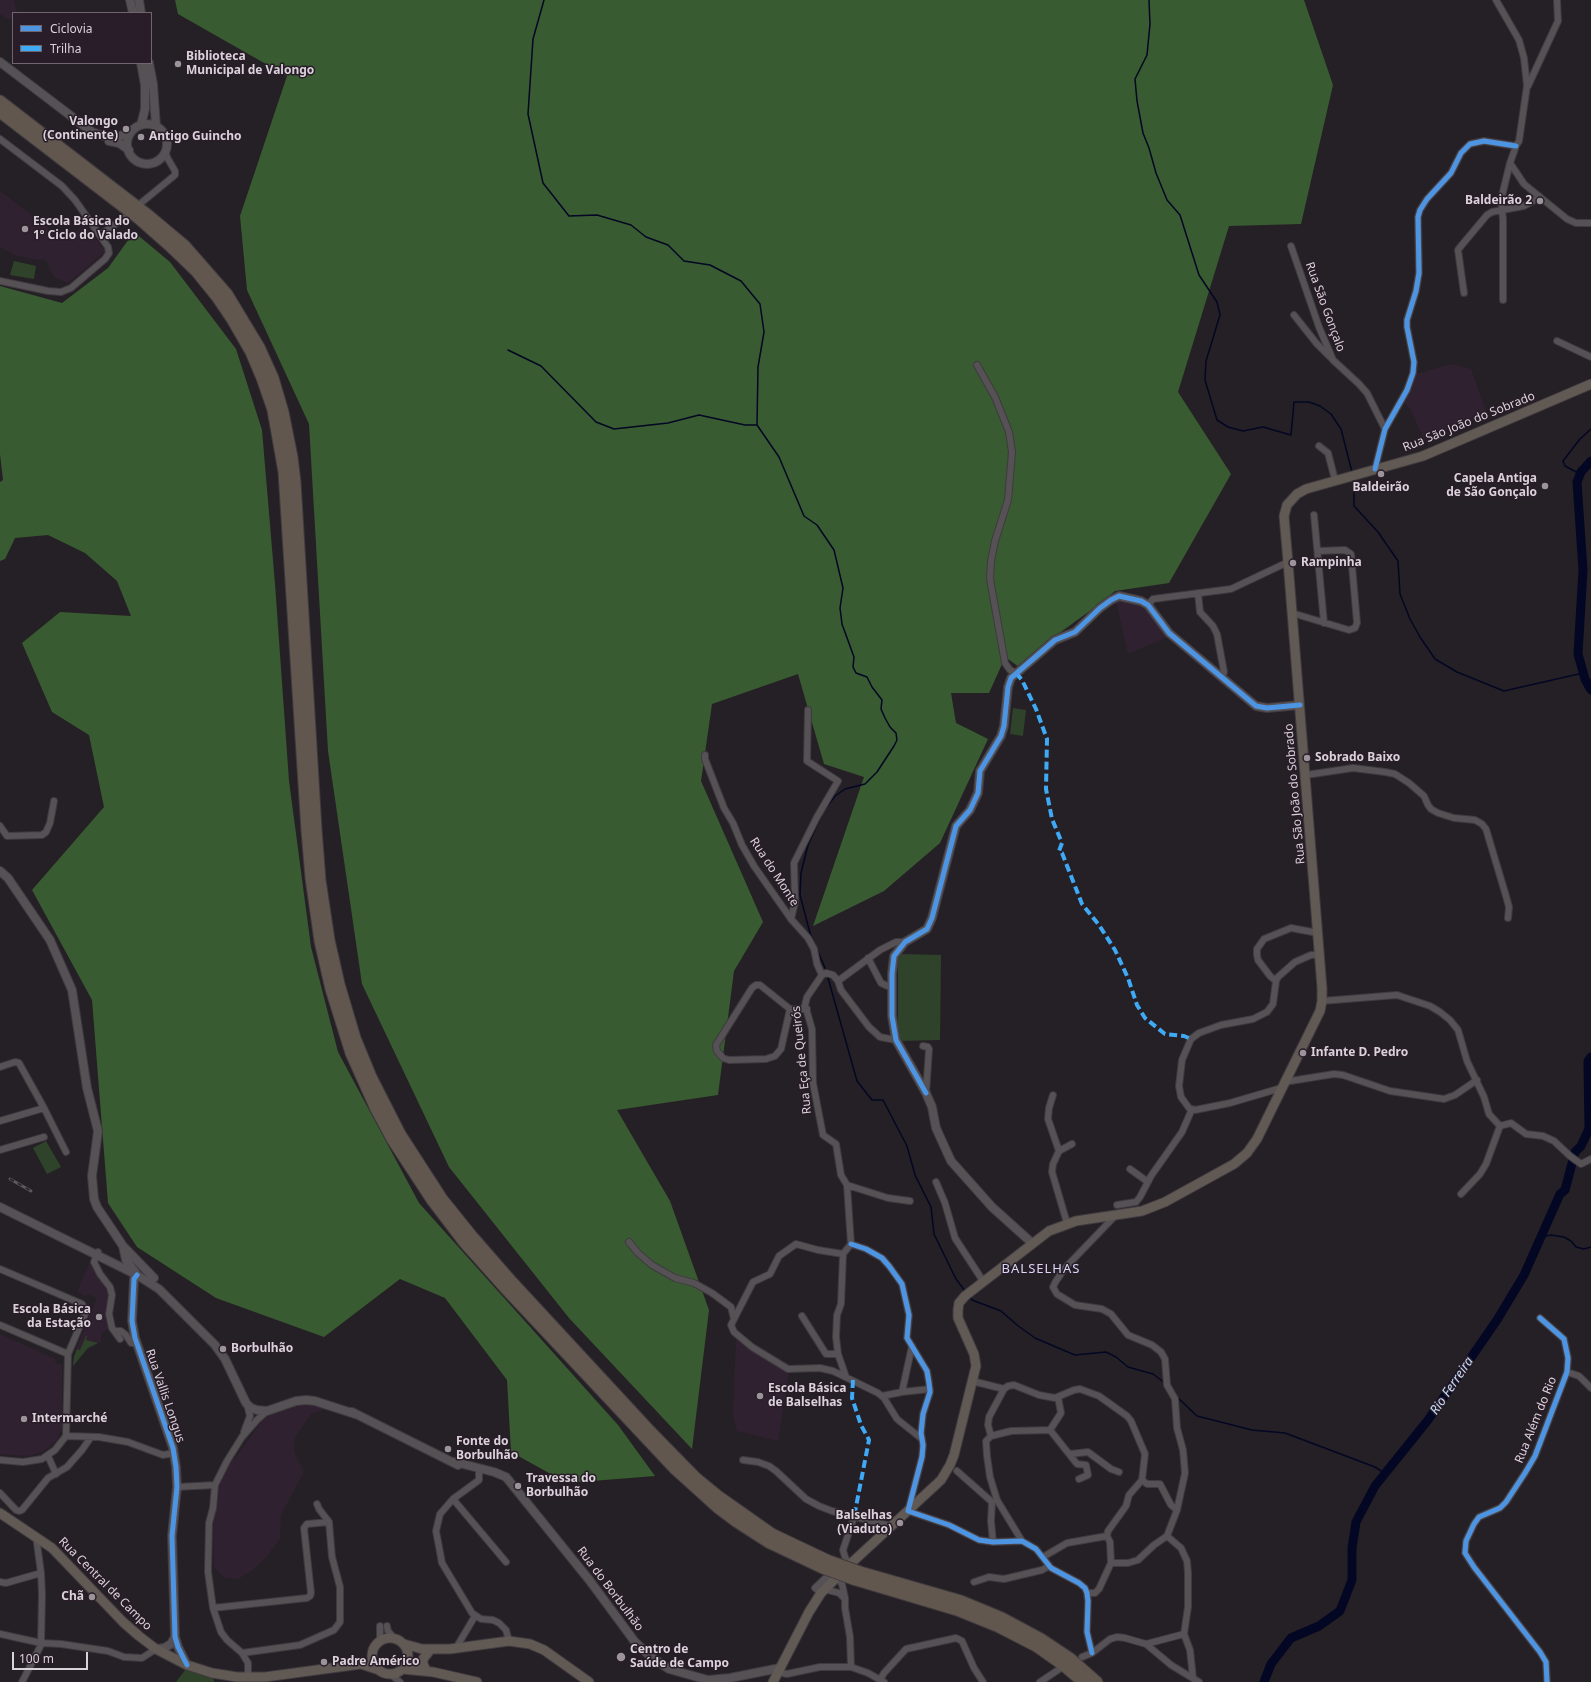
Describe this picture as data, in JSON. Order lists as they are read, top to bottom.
{
  "streets": {
    "main road": ["Rua São João do Sobrado", "Rua Central de Campo"],
    "street": [
      "Rua São Gonçalo",
      "Rua do Monte",
      "Rua Eça de Queirós",
      "Rua Vallis Longus",
      "Rua Além do Rio",
      "Rua do Borbulhão"
    ]
  },
  "crossings": [
    ["Rua do Monte", "Rua Eça de Queirós"]
  ],
  "districts": ["BALSELHAS"],
  "water": ["Rio Ferreira"],
  "places": [
    "Biblioteca Municipal de Valongo",
    "Valongo (Continente)",
    "Antigo Guincho",
    "Baldeirão 2",
    "Escola Básica do 1º Ciclo do Valado",
    "Baldeirão",
    "Capela Antiga de São Gonçalo",
    "Rampinha",
    "Sobrado Baixo",
    "Infante D. Pedro",
    "Escola Básica da Estação",
    "Borbulhão",
    "Escola Básica de Balselhas",
    "Intermarché",
    "Fonte do Borbulhão",
    "Travessa do Borbulhão",
    "Balselhas (Viaduto)",
    "Chã",
    "Centro de Saúde de Campo",
    "Padre Américo"
  ],
  "legend": ["Ciclovia", "Trilha"],
  "scale_bar": "100 m"
}
